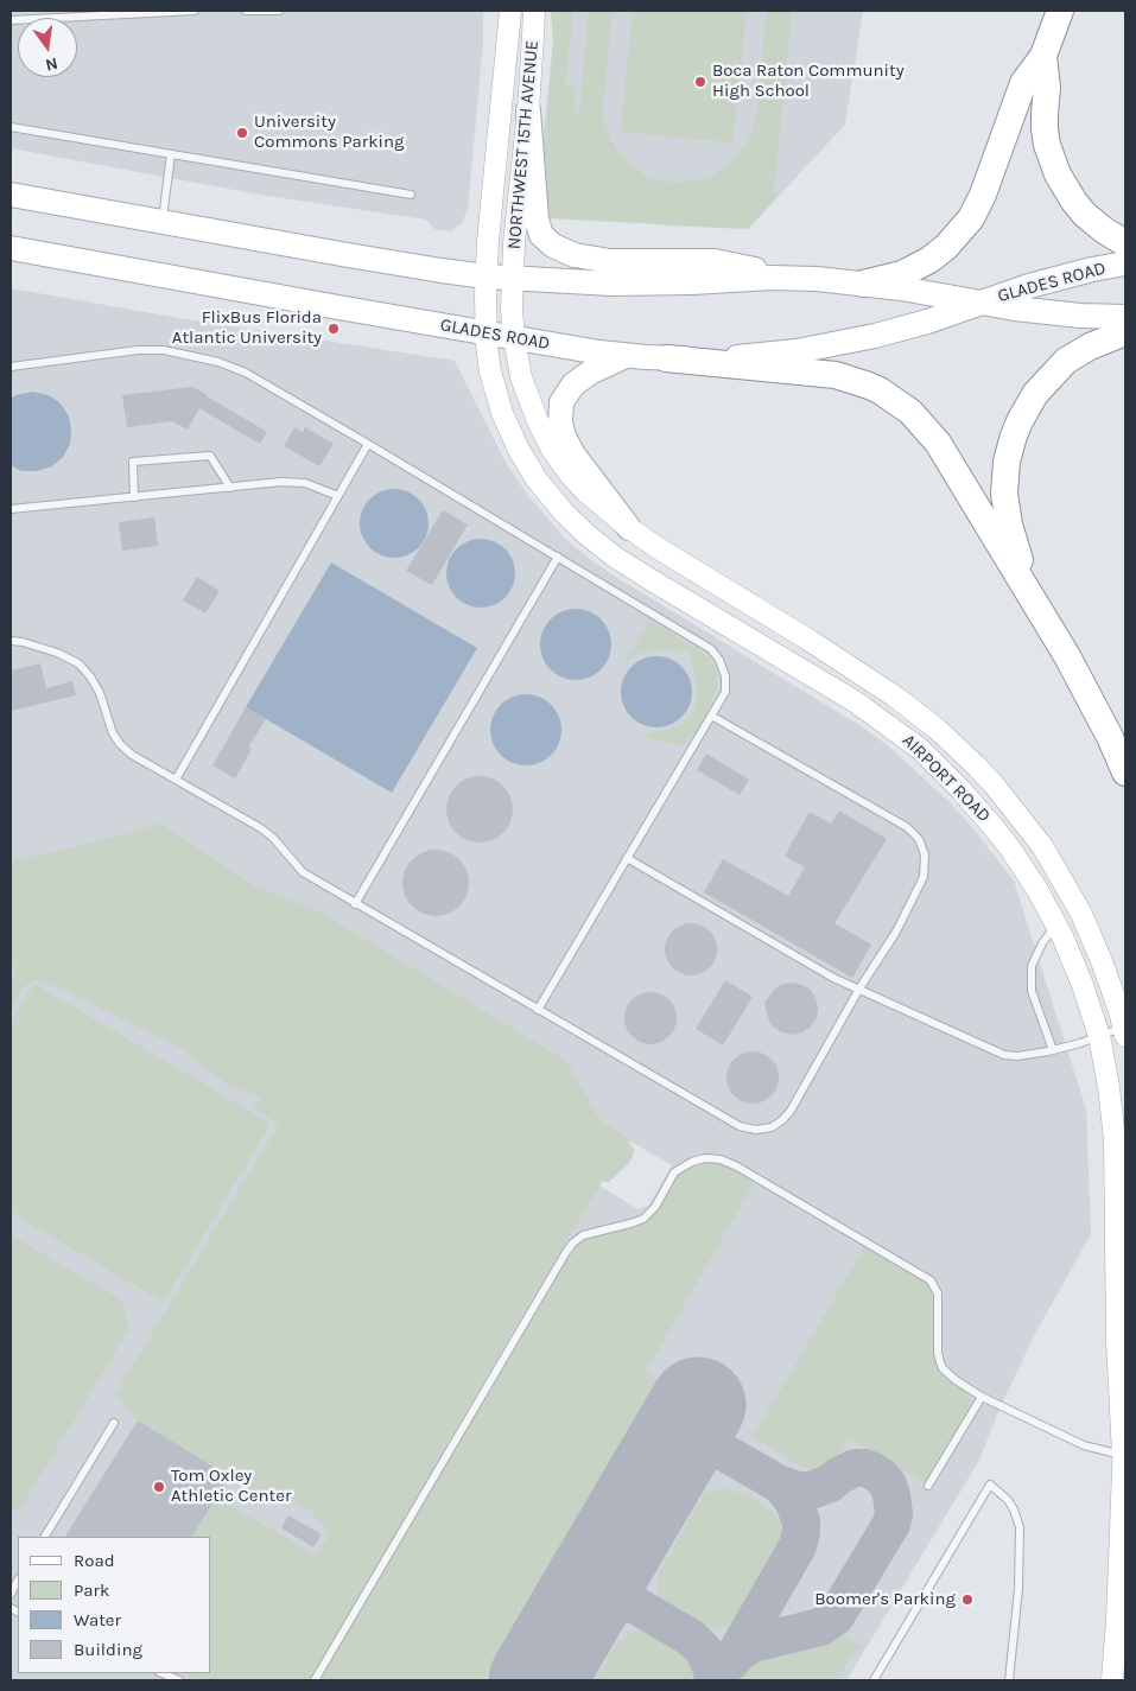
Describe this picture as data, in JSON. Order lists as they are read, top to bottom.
{
  "streets": {
    "main road": ["GLADES ROAD"],
    "street": ["NORTHWEST 15TH AVENUE", "AIRPORT ROAD"]
  },
  "crossings": [
    ["NORTHWEST 15TH AVENUE", "GLADES ROAD"],
    ["NORTHWEST 15TH AVENUE", "AIRPORT ROAD"],
    ["GLADES ROAD", "AIRPORT ROAD"]
  ],
  "places": [
    "Boca Raton Community High School",
    "University Commons Parking",
    "FlixBus Florida Atlantic University",
    "Tom Oxley Athletic Center",
    "Boomer's Parking"
  ],
  "legend": [
    "Road",
    "Park",
    "Water",
    "Building"
  ],
  "north": "bottom"
}
